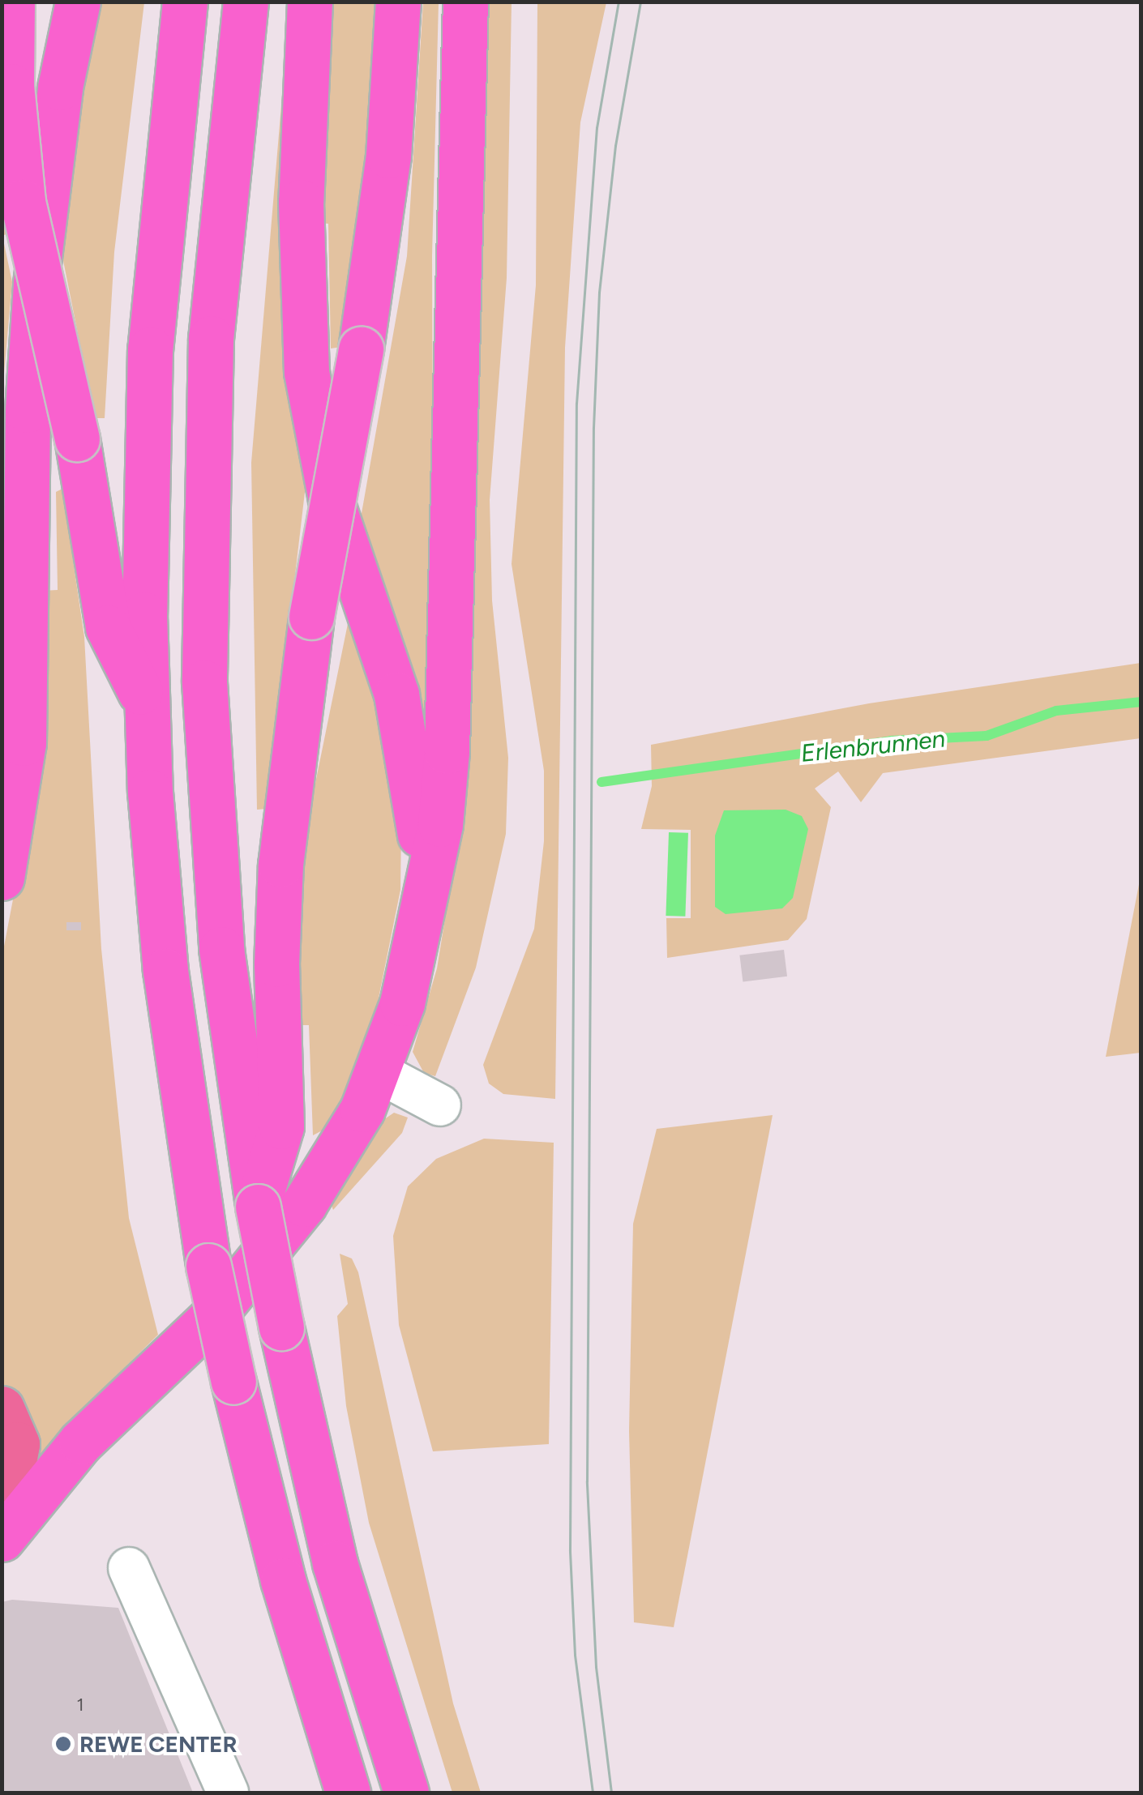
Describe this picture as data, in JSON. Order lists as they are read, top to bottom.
{
  "water": ["Erlenbrunnen"],
  "places": ["REWE CENTER"],
  "house_numbers": ["1"]
}
